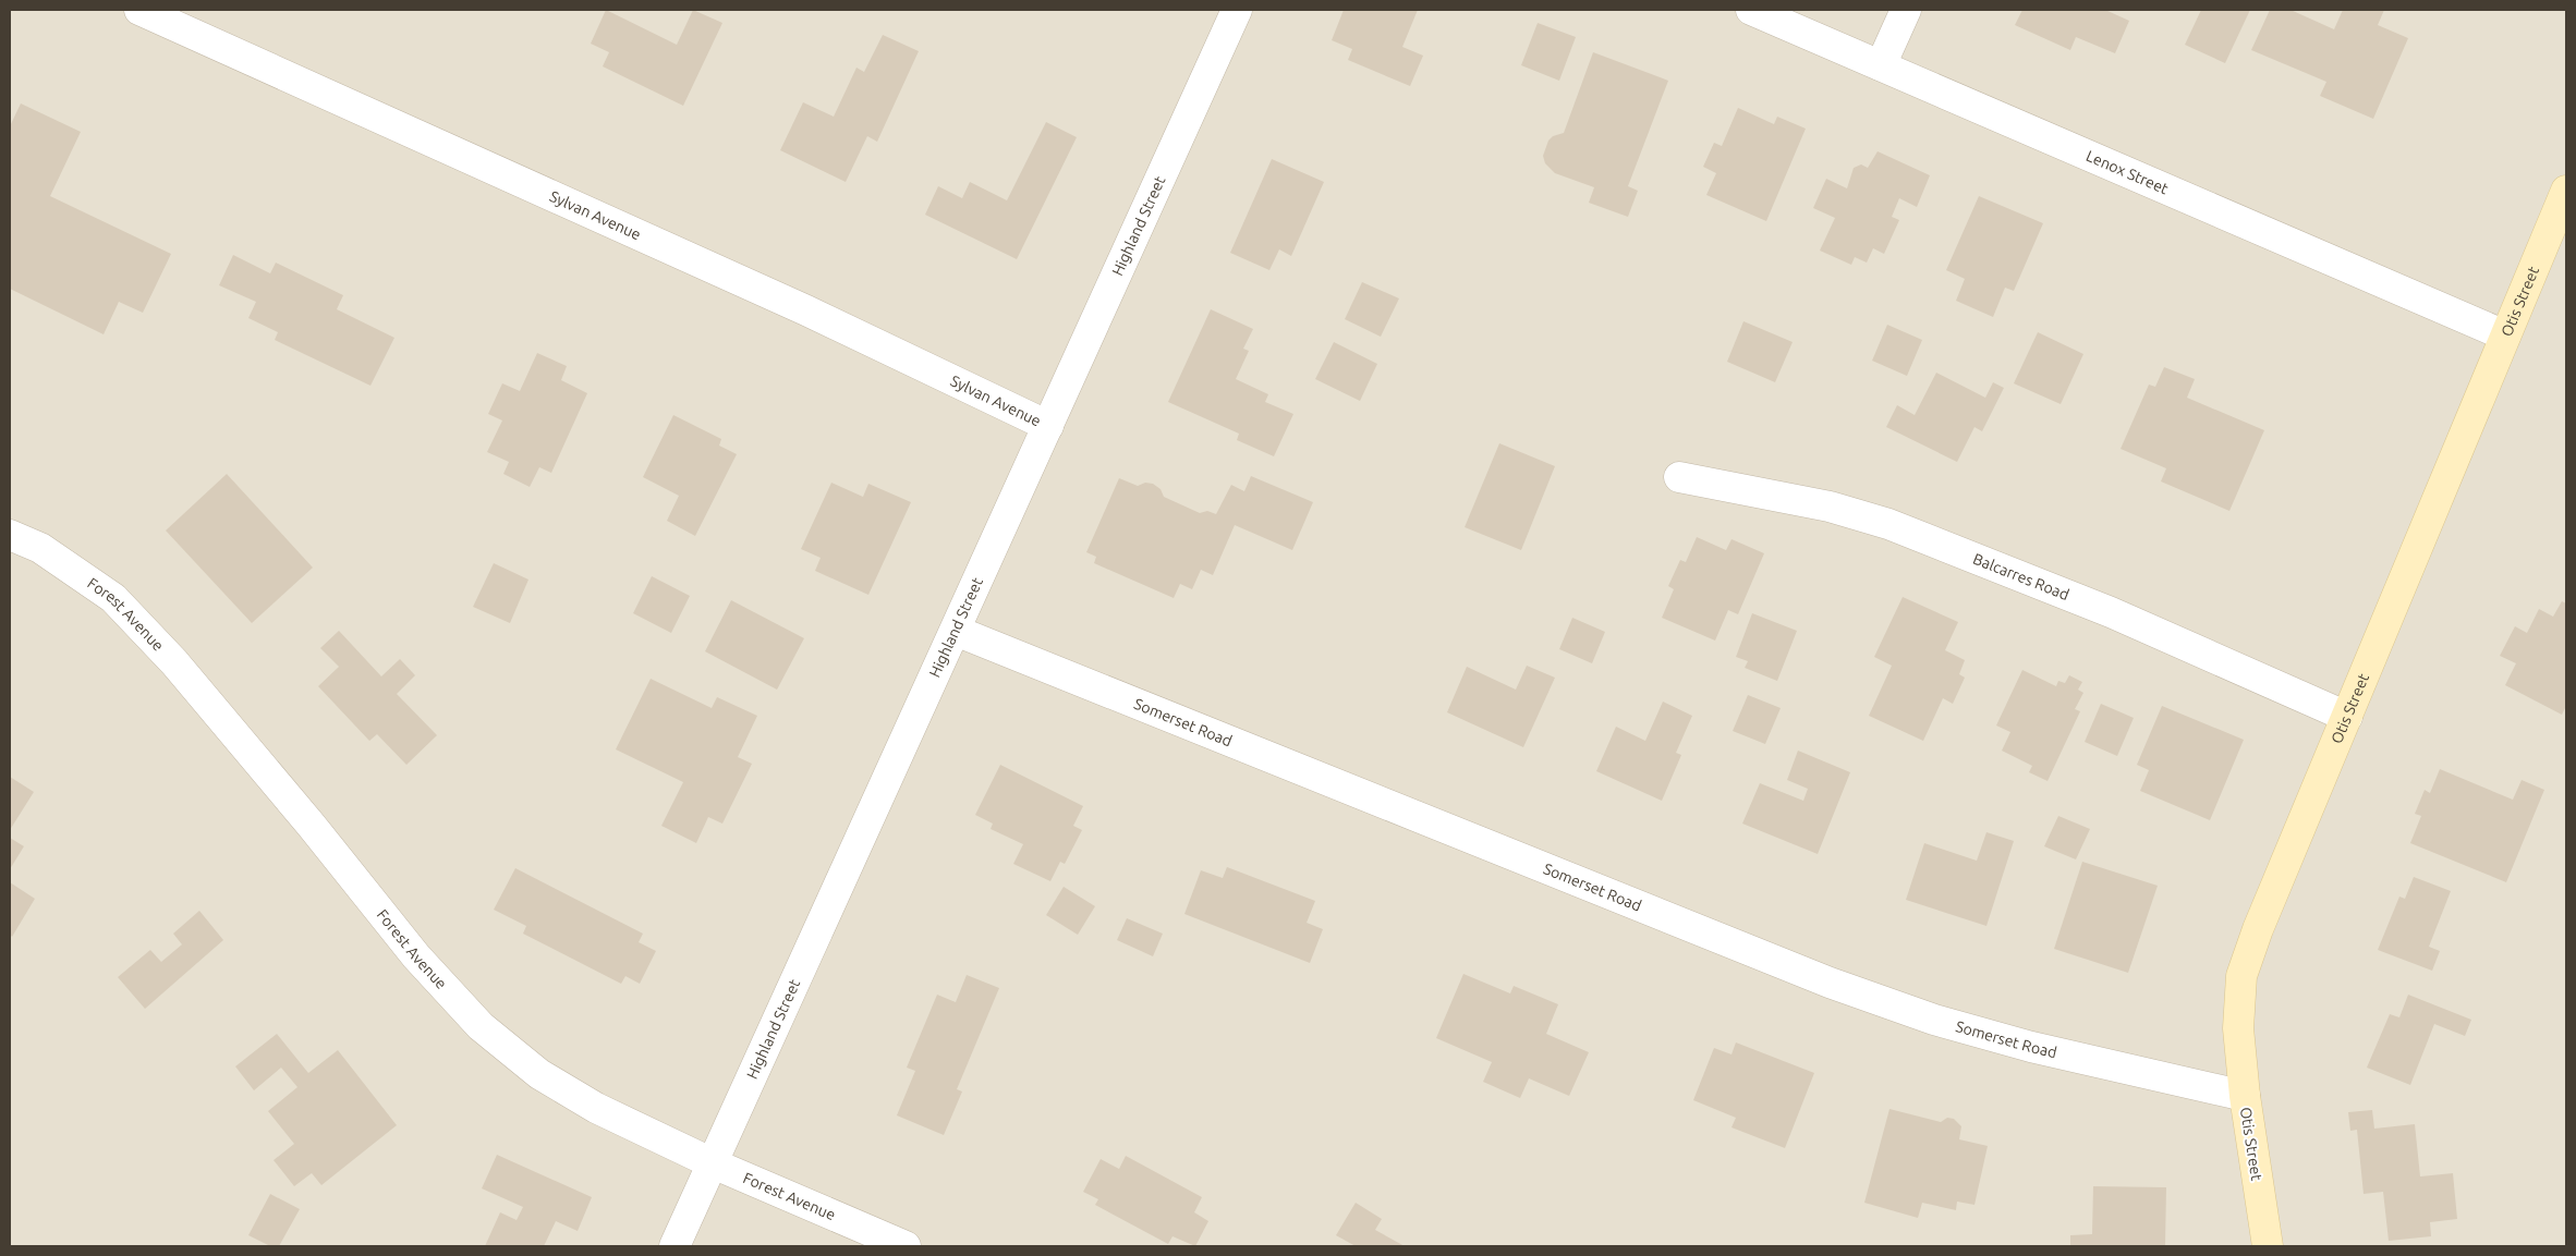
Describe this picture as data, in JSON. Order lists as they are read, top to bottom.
{
  "streets": {
    "street": [
      "Lenox Street",
      "Sylvan Avenue",
      "Highland Street",
      "Otis Street",
      "Balcarres Road",
      "Forest Avenue",
      "Somerset Road"
    ]
  },
  "crossings": [
    ["Lenox Street", "Otis Street"],
    ["Sylvan Avenue", "Highland Street"],
    ["Highland Street", "Forest Avenue"],
    ["Highland Street", "Somerset Road"],
    ["Otis Street", "Balcarres Road"],
    ["Otis Street", "Somerset Road"]
  ]
}
